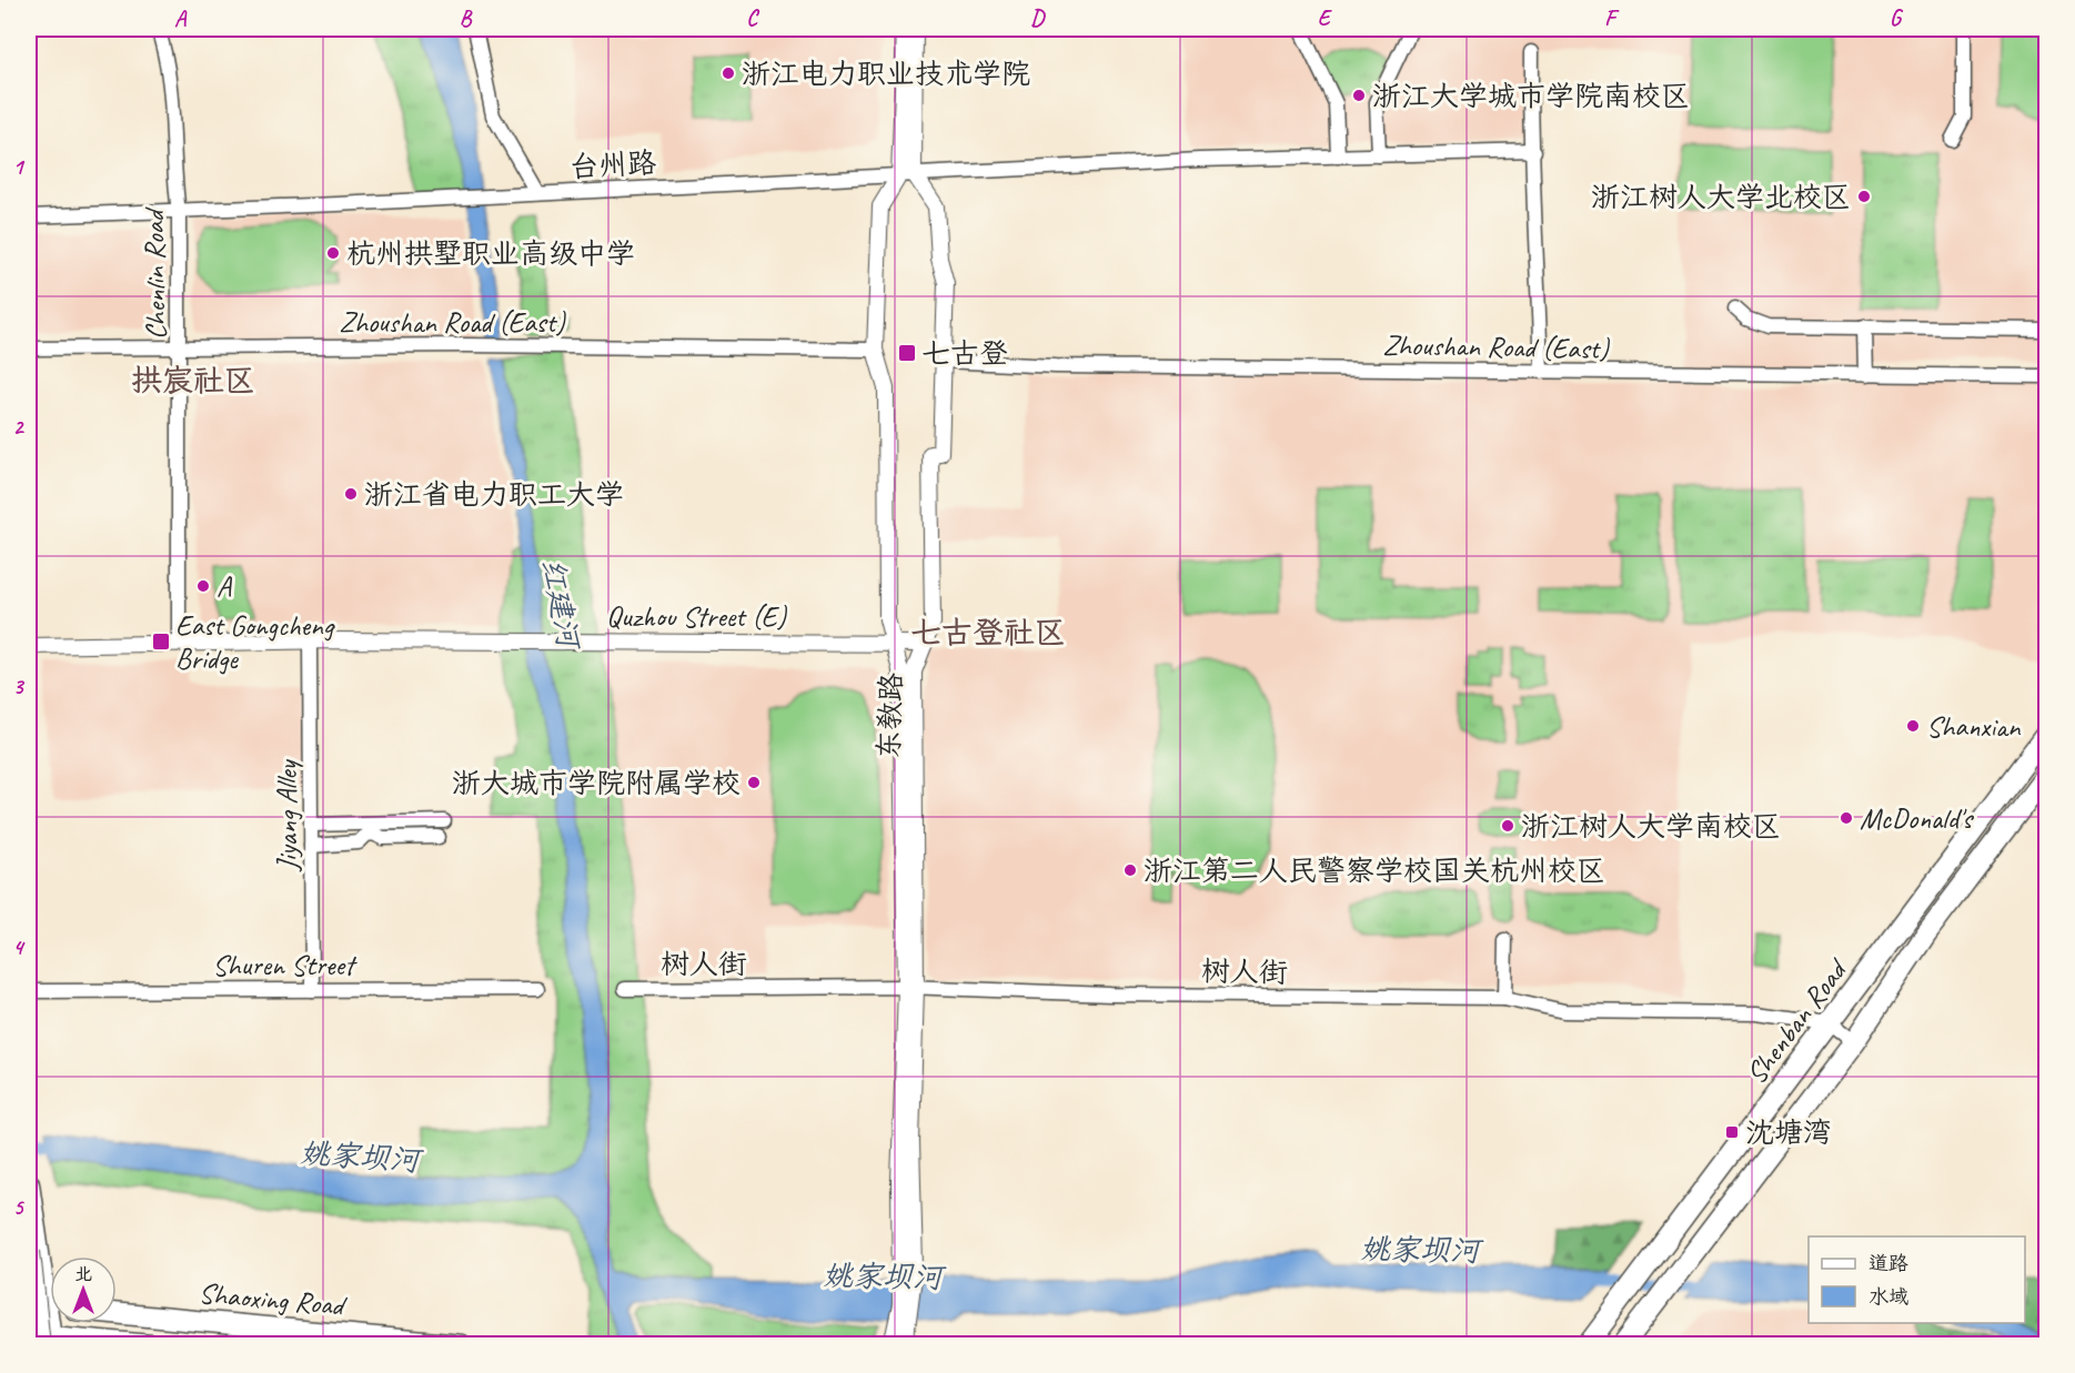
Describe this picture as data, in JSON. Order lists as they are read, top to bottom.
{
  "streets": {
    "main road": ["Shenban Road", "Shaoxing Road"],
    "street": [
      "台州路",
      "Chenlin Road",
      "Zhoushan Road (East)",
      "Quzhou Street (E)",
      "东教路",
      "Jiyang Alley",
      "树人街",
      "Shuren Street"
    ]
  },
  "crossings": [
    ["台州路", "Chenlin Road"],
    ["台州路", "东教路"],
    ["Chenlin Road", "Zhoushan Road (East)"],
    ["Chenlin Road", "Quzhou Street (E)"],
    ["Zhoushan Road (East)", "东教路"],
    ["Quzhou Street (E)", "东教路"],
    ["Quzhou Street (E)", "Jiyang Alley"],
    ["东教路", "树人街"],
    ["Jiyang Alley", "Shuren Street"],
    ["树人街", "Shenban Road"]
  ],
  "districts": ["拱宸社区", "七古登社区"],
  "water": ["红建河", "姚家坝河"],
  "places": {
    "other": [
      "浙江电力职业技术学院",
      "浙江大学城市学院南校区",
      "浙江树人大学北校区",
      "杭州拱墅职业高级中学",
      "浙江省电力职工大学",
      "A",
      "Shanxian",
      "浙大城市学院附属学校",
      "McDonald's",
      "浙江树人大学南校区",
      "浙江第二人民警察学校国关杭州校区"
    ],
    "transit": ["七古登", "East Gongcheng Bridge", "沈塘湾"]
  },
  "legend": ["道路", "水域"],
  "north": "top",
  "grid": {
    "columns": [
      "A",
      "B",
      "C",
      "D",
      "E",
      "F",
      "G"
    ],
    "rows": [
      "1",
      "2",
      "3",
      "4",
      "5"
    ]
  }
}
